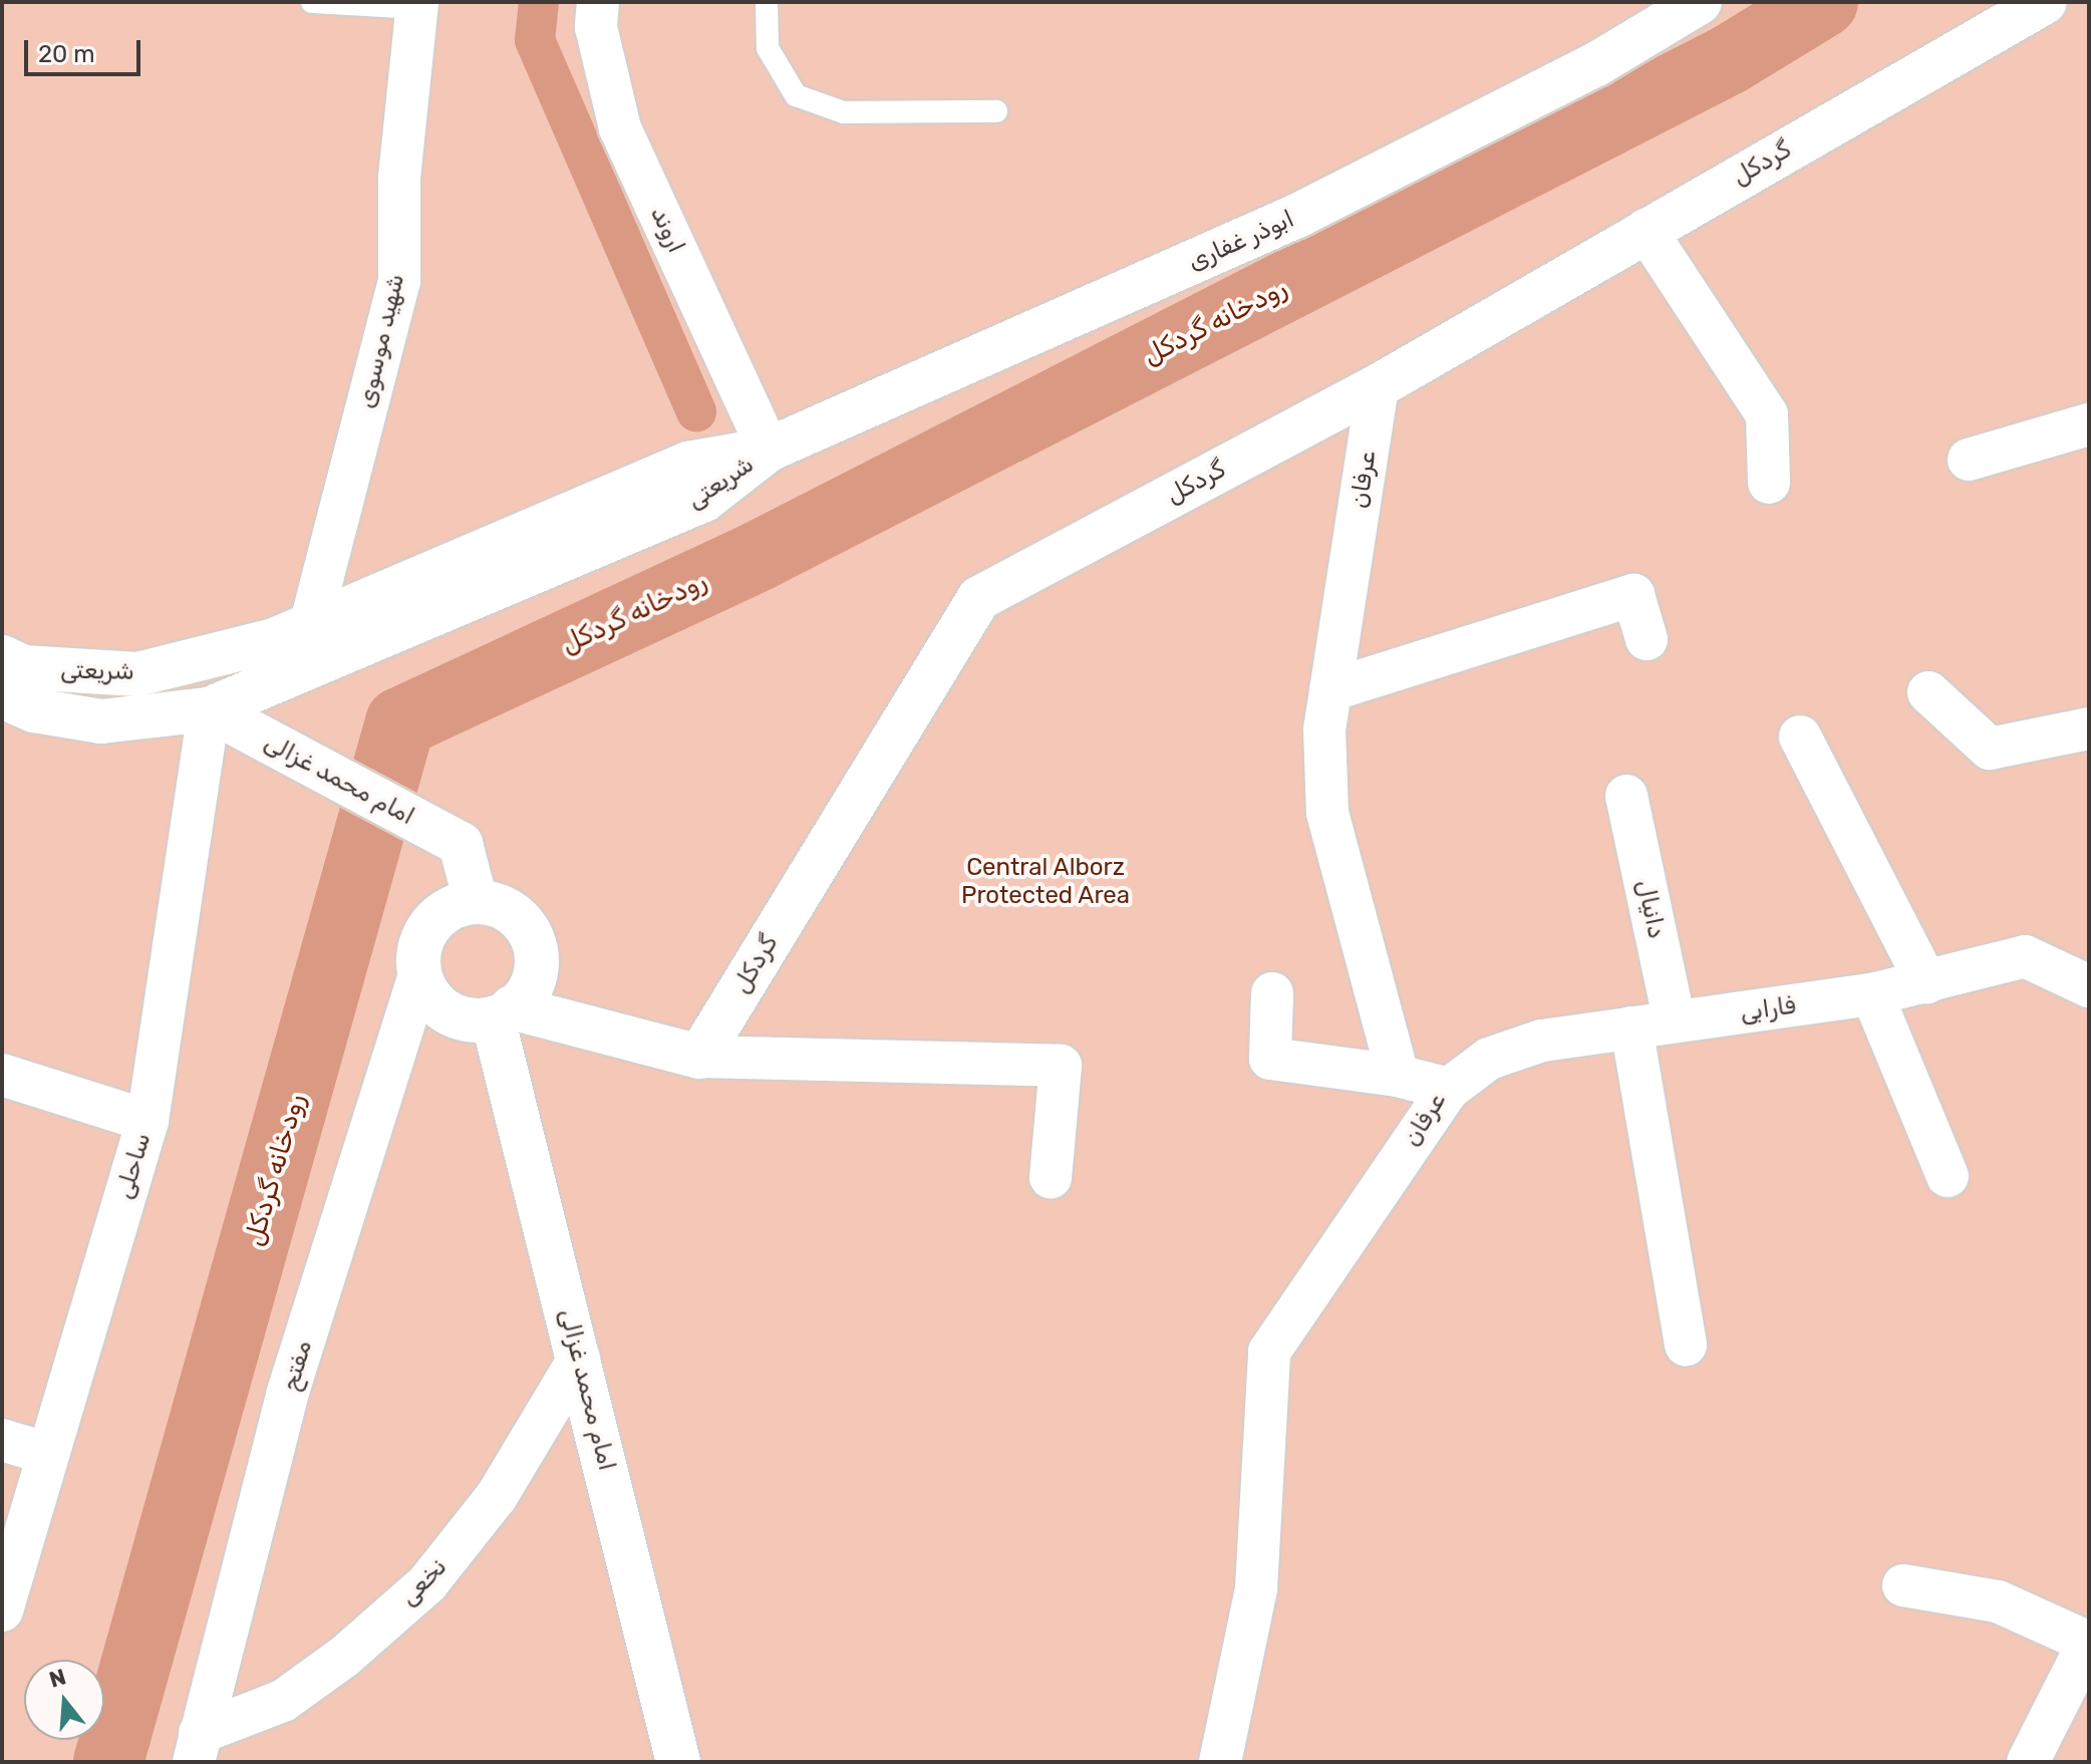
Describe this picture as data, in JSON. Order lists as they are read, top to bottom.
{
  "streets": {
    "street": [
      "گردکل",
      "اروند",
      "ابوذر غفاری",
      "شهید موسوی",
      "عرفان",
      "شریعتی",
      "امام محمد غزالی",
      "دانیال",
      "فارابی",
      "ساحلی",
      "مفتح",
      "نخعی"
    ]
  },
  "crossings": [
    ["گردکل", "عرفان"],
    ["اروند", "ابوذر غفاری"],
    ["اروند", "شریعتی"],
    ["ابوذر غفاری", "شریعتی"],
    ["شهید موسوی", "شریعتی"],
    ["عرفان", "فارابی"],
    ["شریعتی", "امام محمد غزالی"],
    ["شریعتی", "ساحلی"],
    ["امام محمد غزالی", "ساحلی"],
    ["امام محمد غزالی", "مفتح"],
    ["امام محمد غزالی", "نخعی"],
    ["دانیال", "فارابی"],
    ["مفتح", "نخعی"]
  ],
  "water": ["رودخانه گردکل"],
  "parks": ["Central Alborz Protected Area"],
  "scale_bar": "20 m",
  "north": "top"
}
